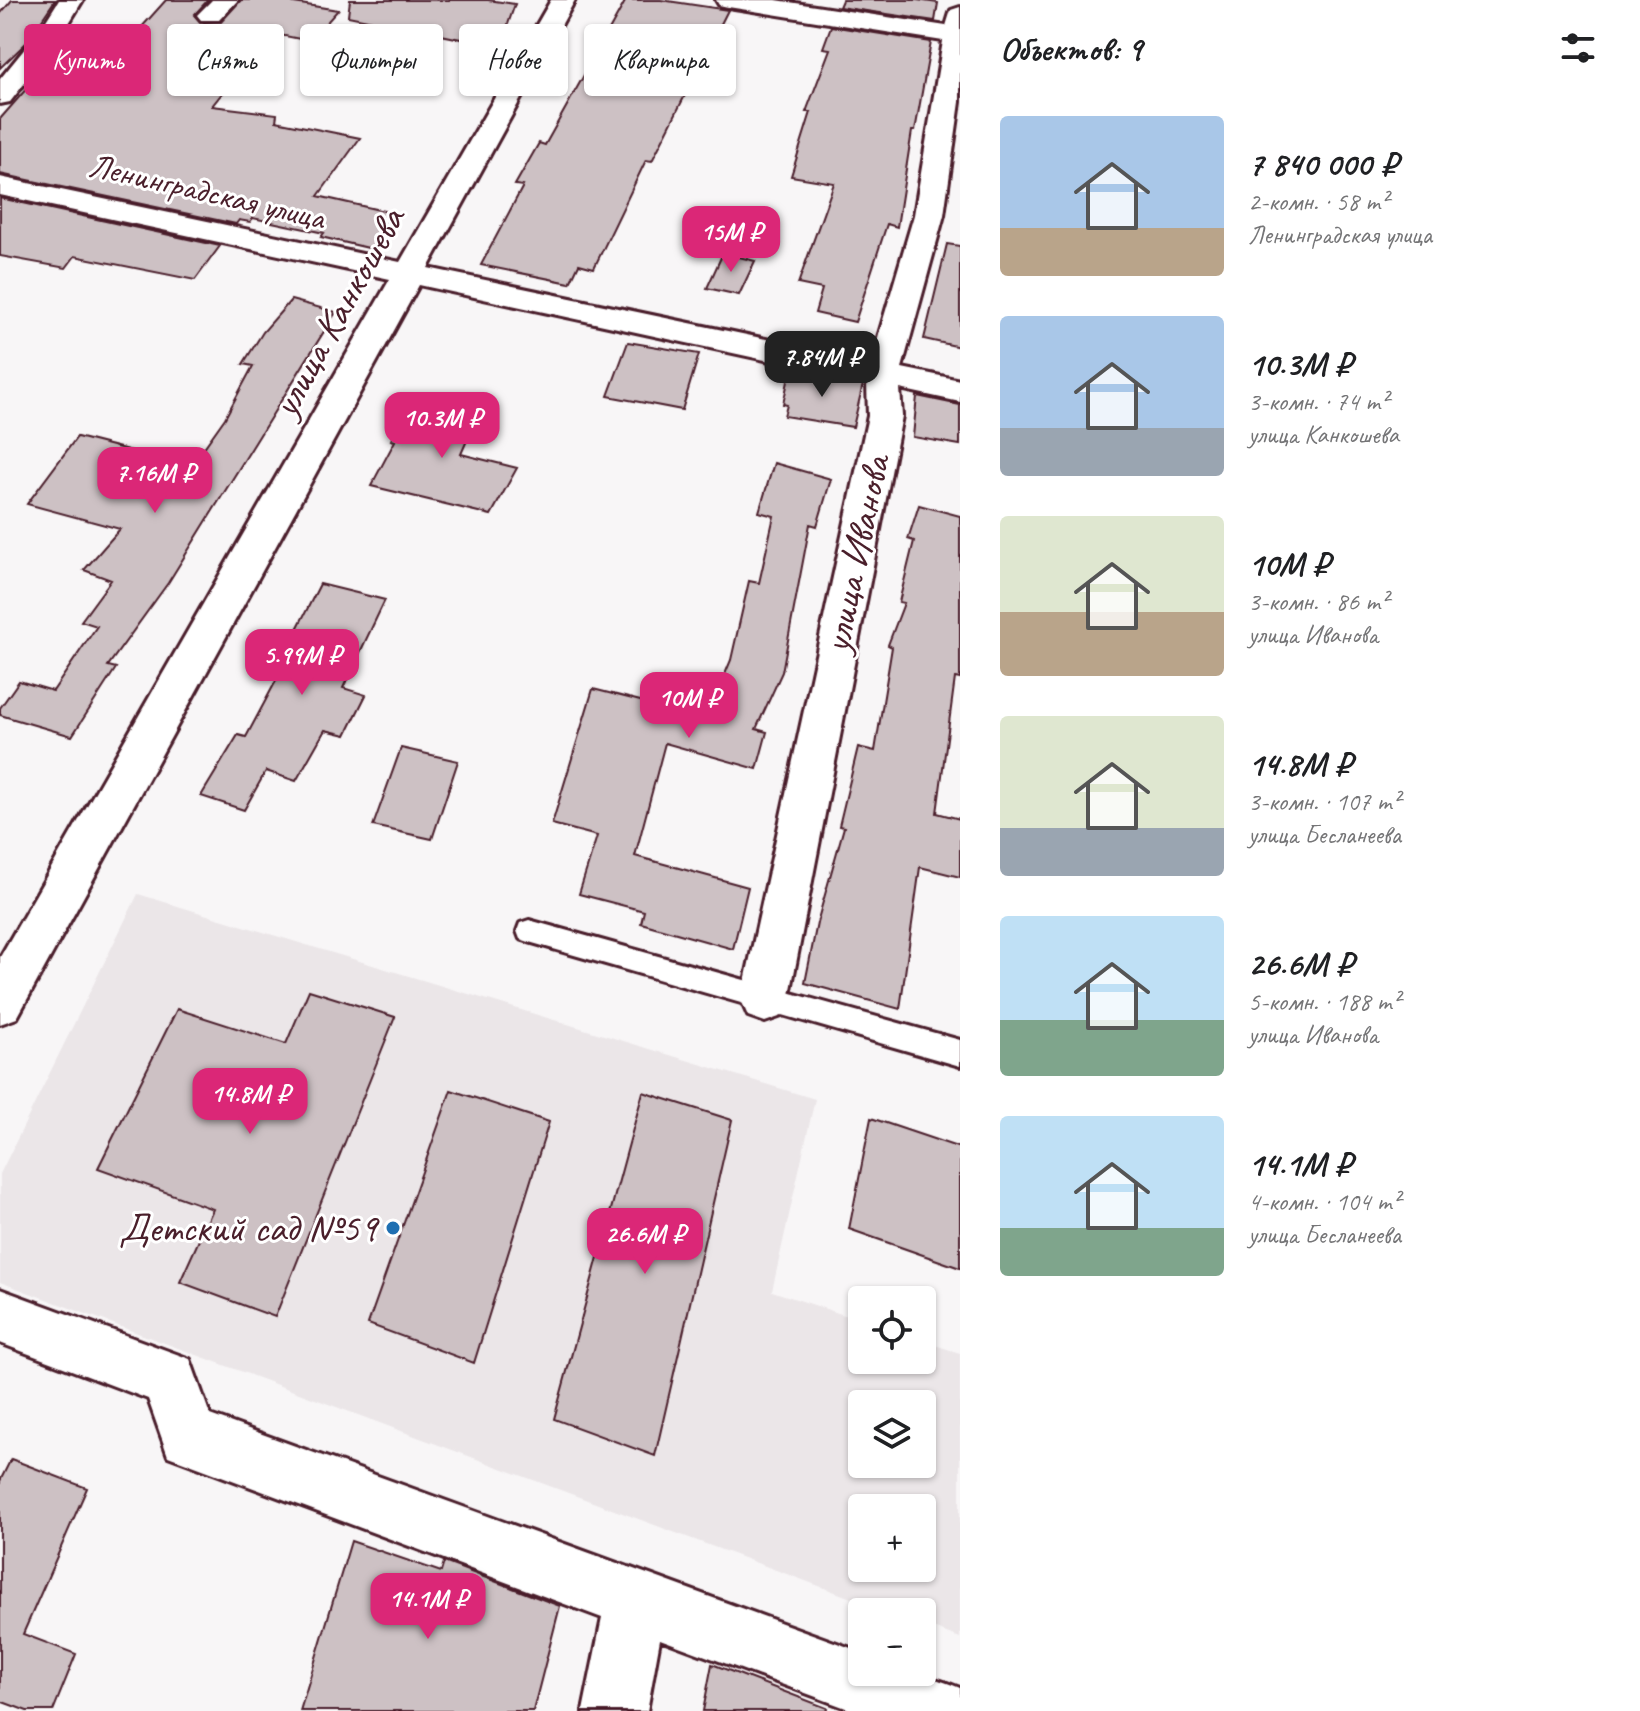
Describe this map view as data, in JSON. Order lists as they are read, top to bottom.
{
  "streets": {
    "street": ["Ленинградская улица", "улица Канкошева", "улица Иванова"]
  },
  "crossings": [
    ["Ленинградская улица", "улица Канкошева"],
    ["Ленинградская улица", "улица Иванова"]
  ],
  "places": ["Детский сад №59"],
  "page": {
    "heading": "Объектов: 9",
    "chip": [
      "Купить",
      "Снять",
      "Фильтры",
      "Новое",
      "Квартира"
    ],
    "list": [
      {
        "name": "7 840 000 ₽",
        "note": "2-комн. · 58 m² · Ленинградская улица"
      },
      {
        "name": "10.3M ₽",
        "note": "3-комн. · 74 m² · улица Канкошева"
      },
      {
        "name": "10M ₽",
        "note": "3-комн. · 86 m² · улица Иванова"
      },
      {
        "name": "14.8M ₽",
        "note": "3-комн. · 107 m² · улица Бесланеева"
      },
      {
        "name": "26.6M ₽",
        "note": "5-комн. · 188 m² · улица Иванова"
      },
      {
        "name": "14.1M ₽",
        "note": "4-комн. · 104 m² · улица Бесланеева"
      }
    ],
    "price": [
      "15M ₽",
      "7.84M ₽",
      "10.3M ₽",
      "7.16M ₽",
      "5.99M ₽",
      "10M ₽",
      "14.8M ₽",
      "26.6M ₽",
      "14.1M ₽"
    ],
    "map_buttons": ["+", "−"]
  }
}
